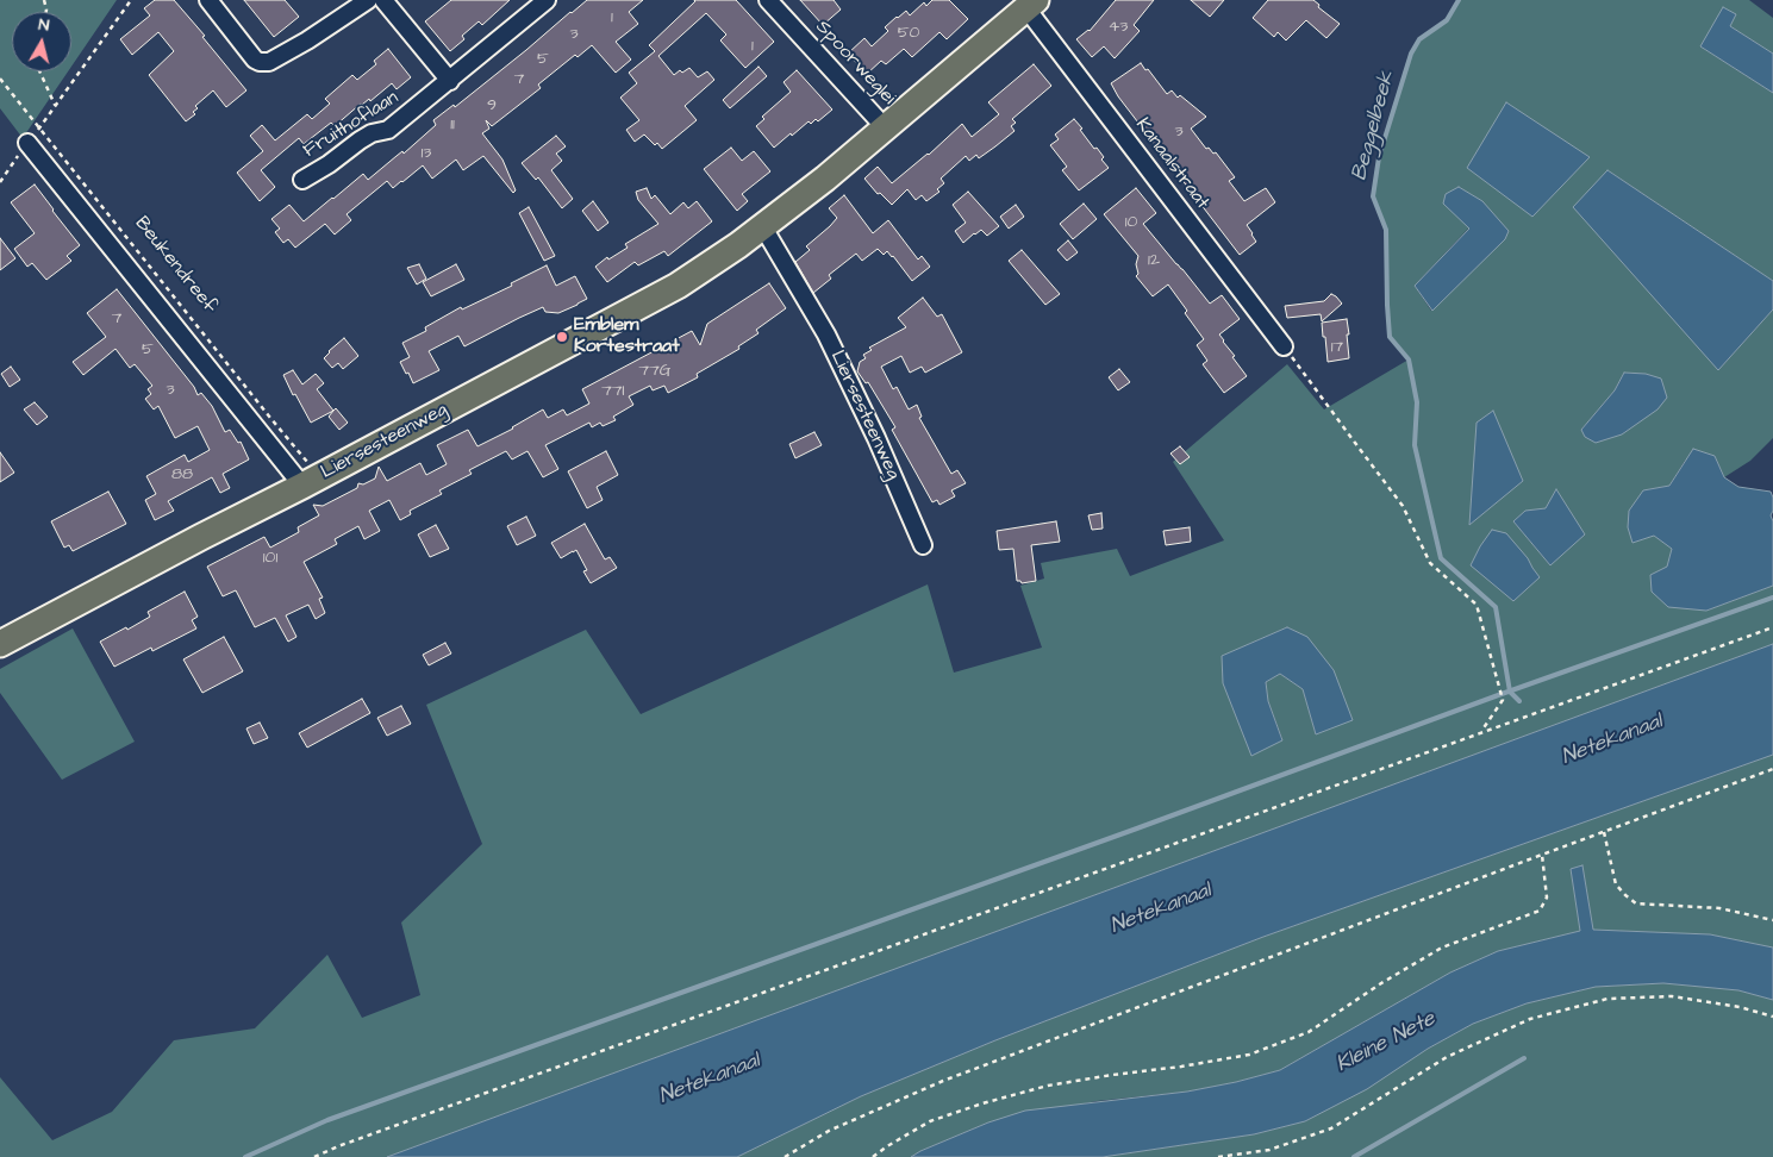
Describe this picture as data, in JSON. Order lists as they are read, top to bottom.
{
  "streets": {
    "main road": ["Liersesteenweg"],
    "street": [
      "Spoorweglei",
      "Fruithoflaan",
      "Kanaalstraat",
      "Beukendreef"
    ]
  },
  "crossings": [
    ["Spoorweglei", "Liersesteenweg"],
    ["Kanaalstraat", "Liersesteenweg"],
    ["Beukendreef", "Liersesteenweg"]
  ],
  "water": ["Beggelbeek", "Netekanaal", "Kleine Nete"],
  "places": ["Emblem Kortestraat"],
  "house_numbers": [
    "1",
    "43",
    "50",
    "3",
    "1",
    "5",
    "7",
    "9",
    "11",
    "3",
    "13",
    "10",
    "12",
    "7",
    "17",
    "5",
    "77G",
    "3",
    "77I",
    "88",
    "101"
  ],
  "north": "top"
}
